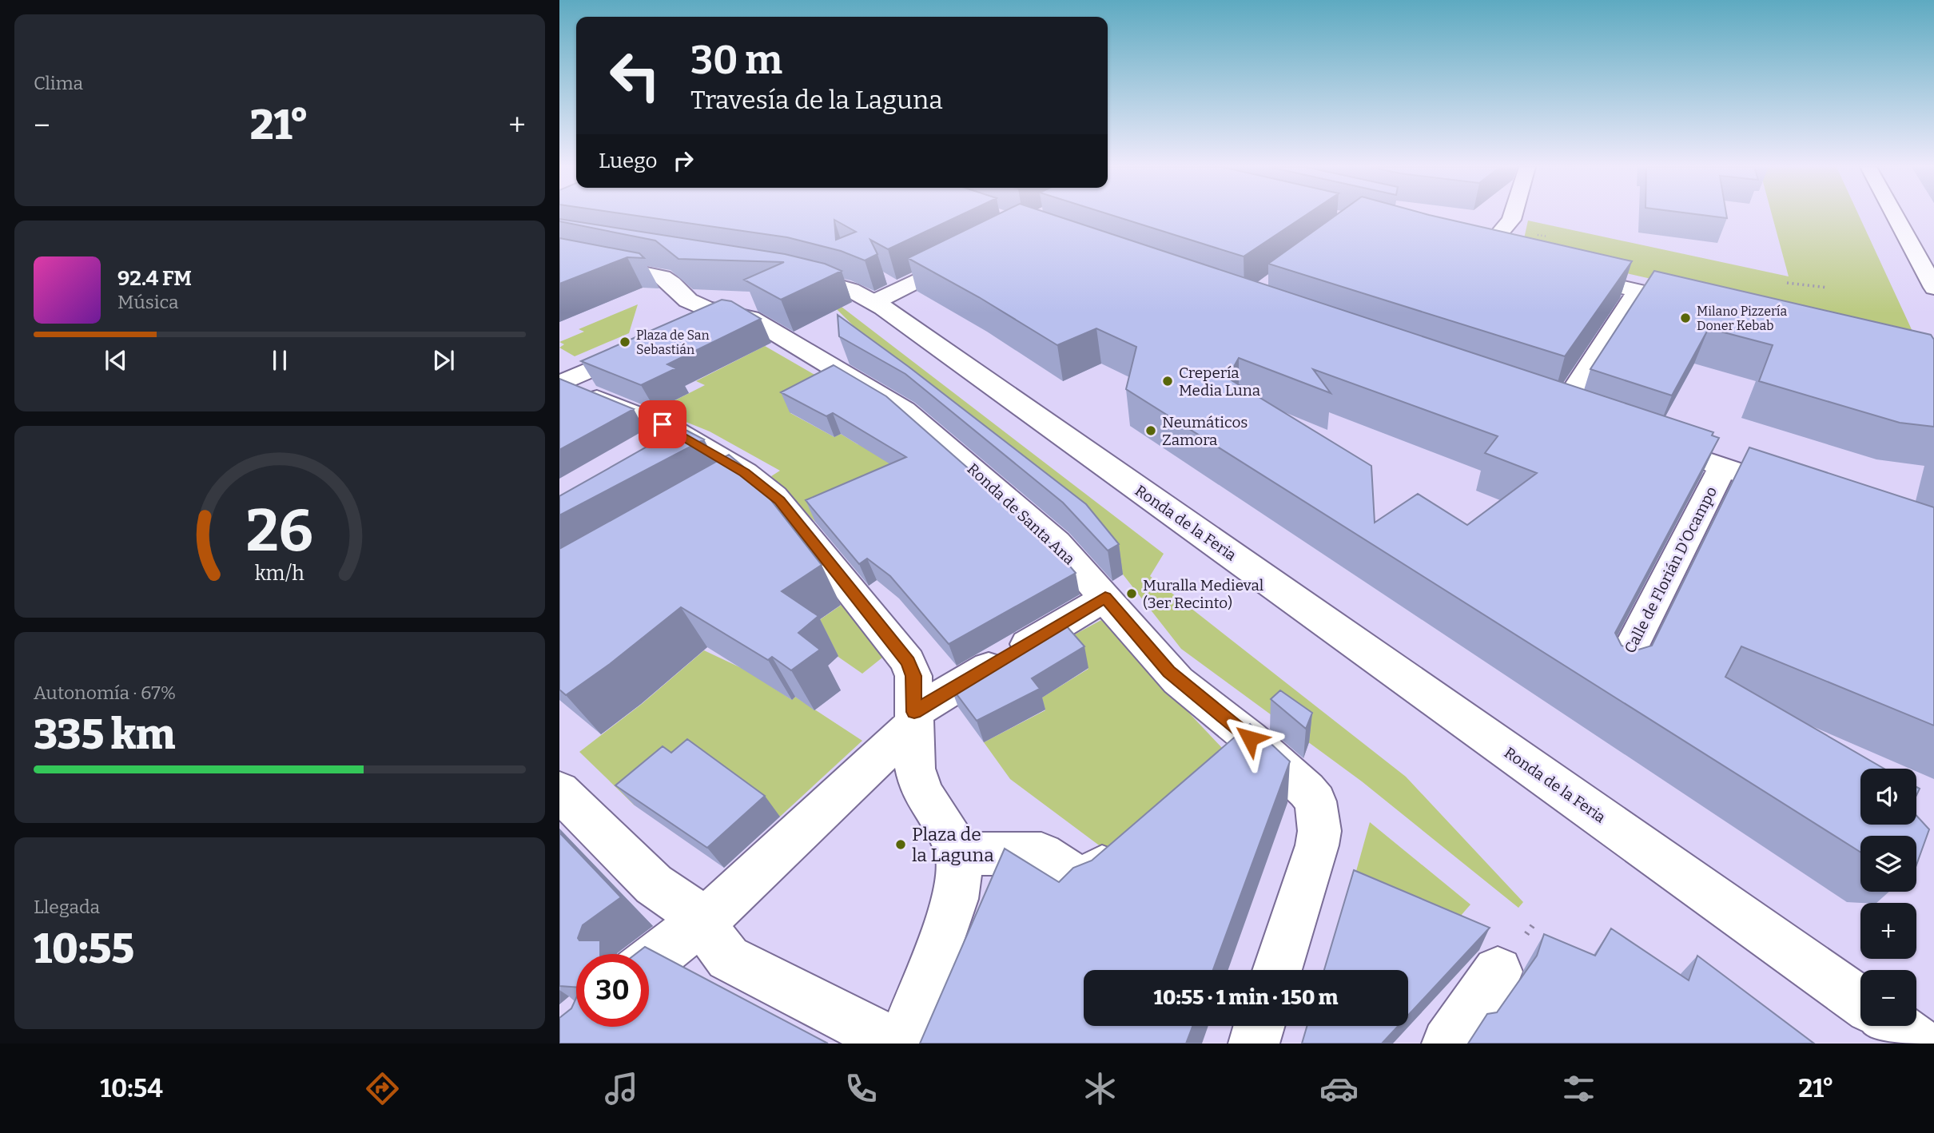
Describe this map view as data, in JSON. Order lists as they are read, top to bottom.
{
  "streets": {
    "street": ["Ronda de Santa Ana", "Ronda de la Feria", "Calle de Florián D'Ocampo"]
  },
  "places": [
    "Milano Pizzería Doner Kebab",
    "Plaza de San Sebastián",
    "Crepería Media Luna",
    "Neumáticos Zamora",
    "Muralla Medieval (3er Recinto)",
    "Plaza de la Laguna"
  ],
  "page": {
    "tile": [
      "Clima",
      ["Autonomía · 67%", "335 km"],
      ["Llegada", "10:55"]
    ],
    "turn": ["30 m", "Travesía de la Laguna"],
    "heat": ["−", "21°", "+"],
    "then": "Luego",
    "song": ["92.4 FM", "Música"],
    "map_buttons": ["+", "−"],
    "limit": "30",
    "trip": "10:55 · 1 min · 150 m",
    "tabs": ["10:54", "21°"],
    "gauge": ["26", "km/h"]
  }
}
